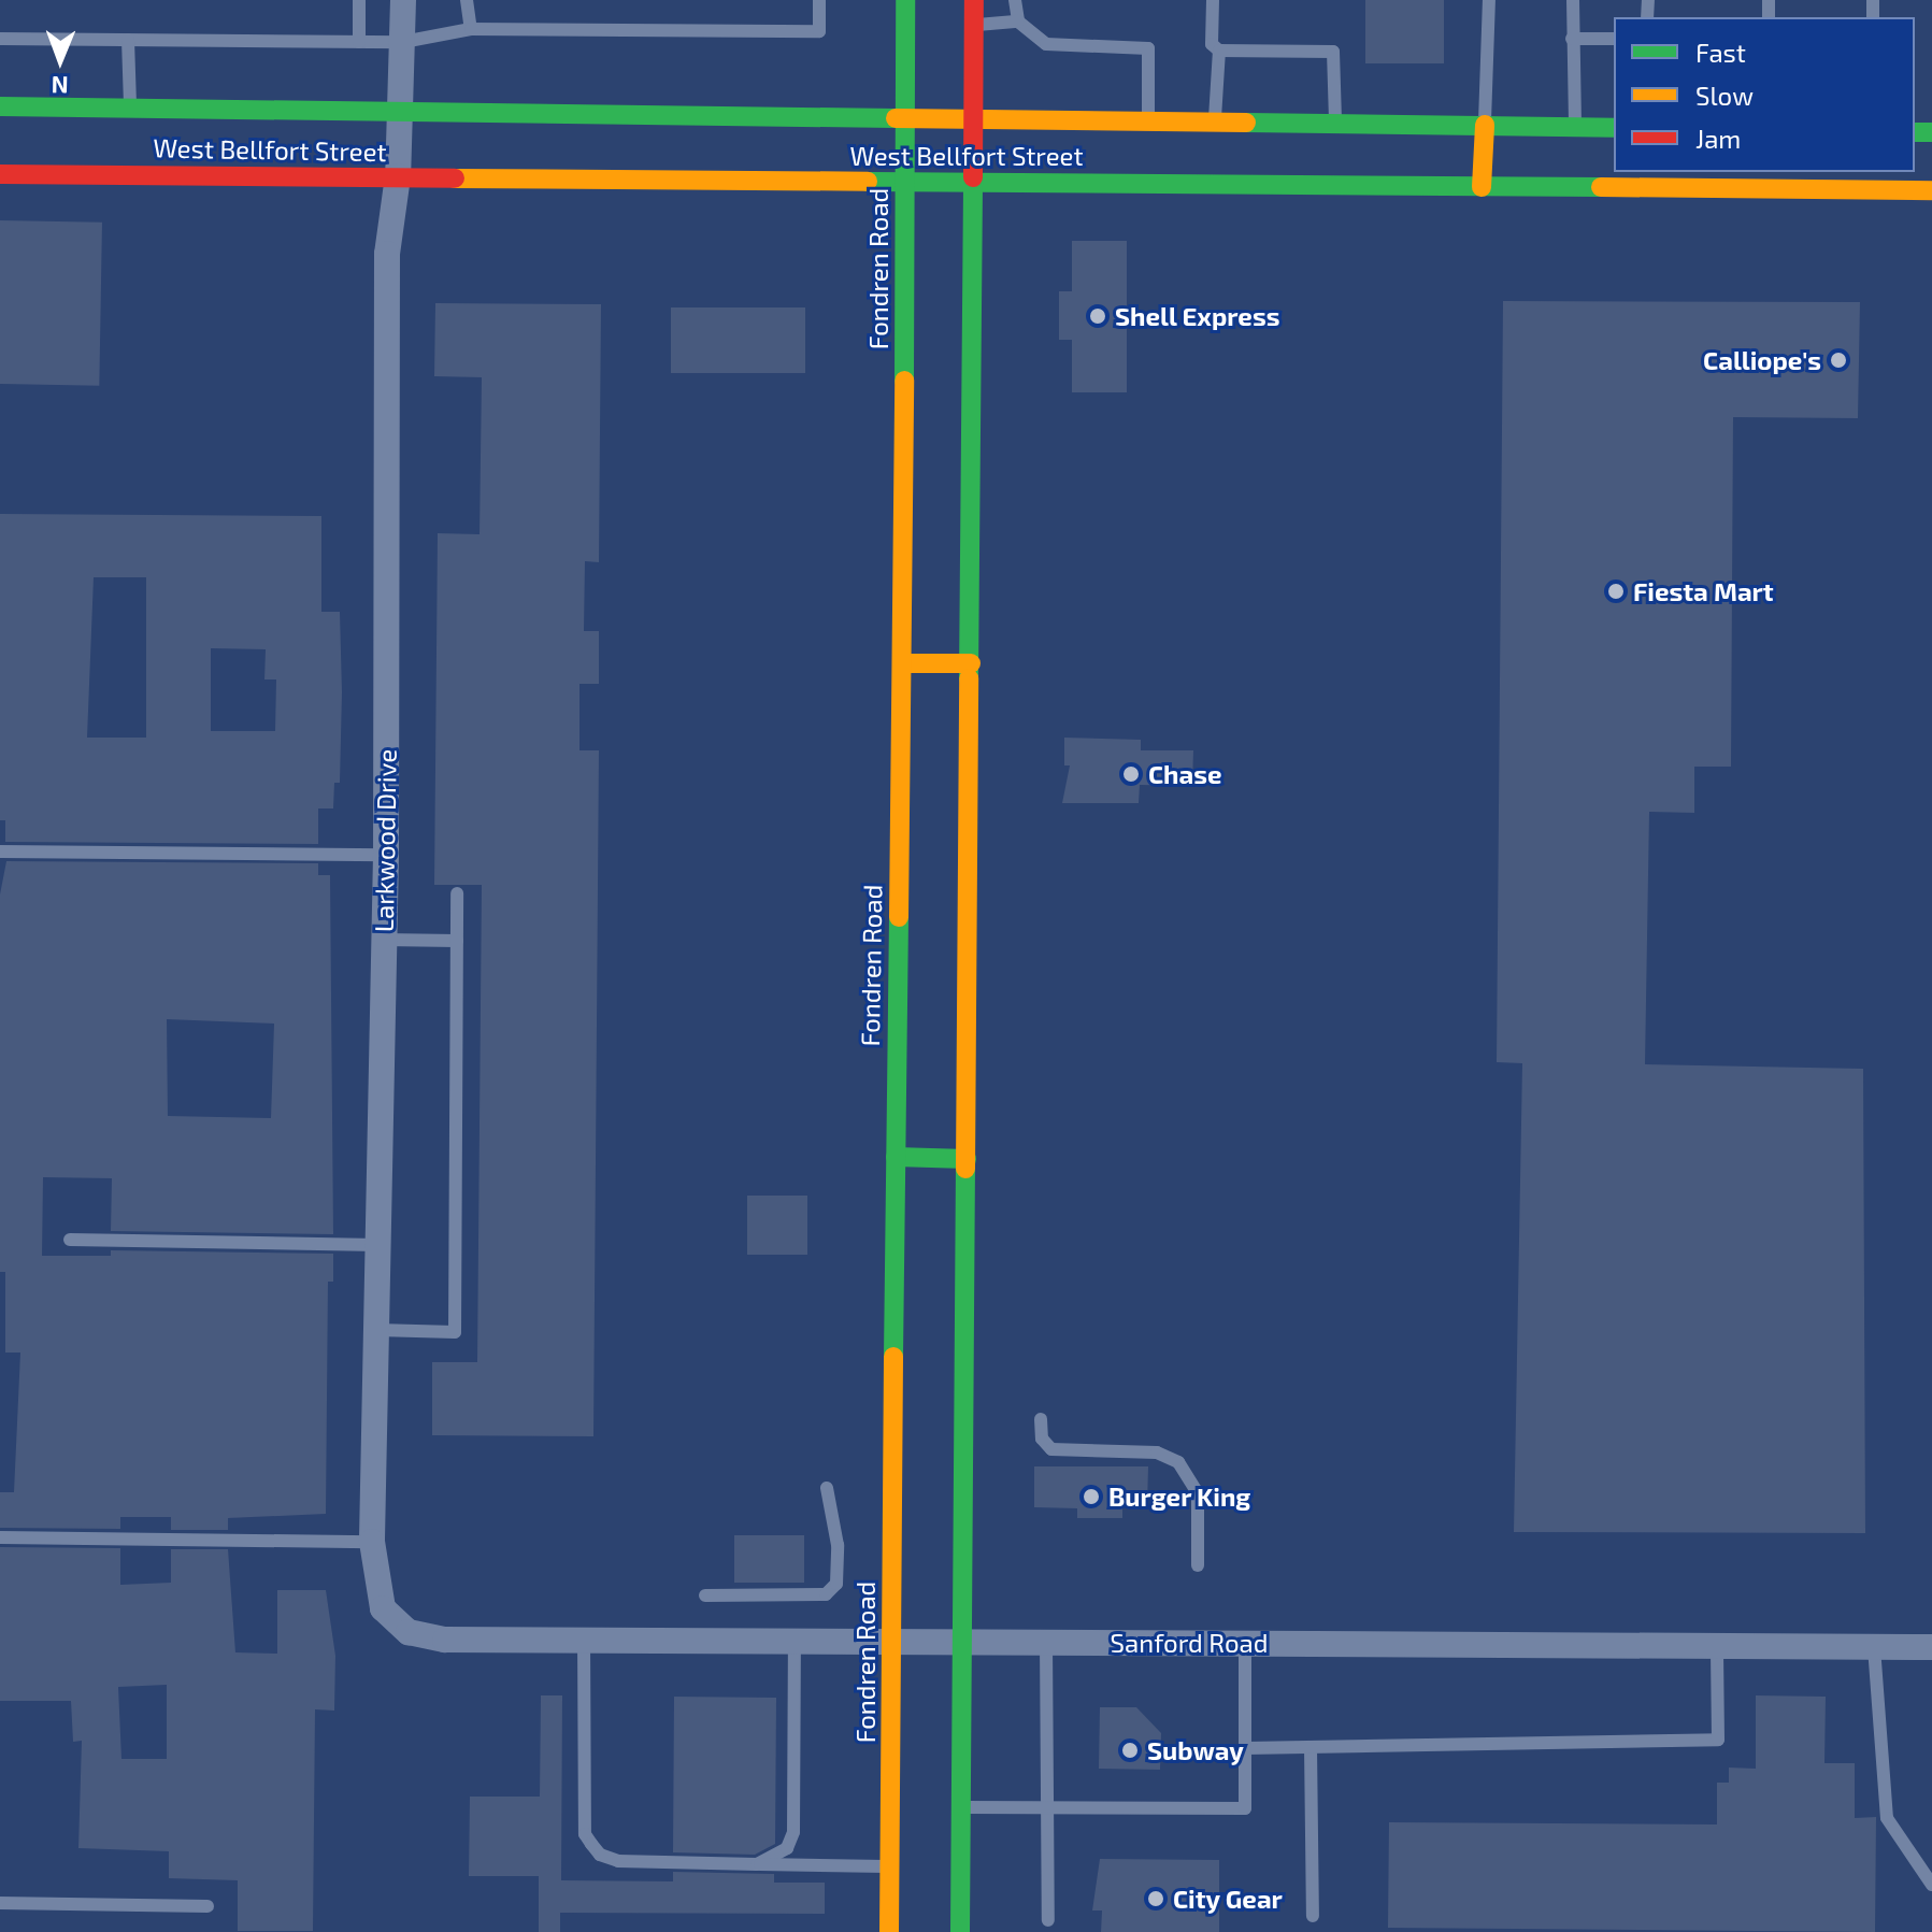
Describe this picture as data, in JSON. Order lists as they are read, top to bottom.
{
  "streets": {
    "main road": ["West Bellfort Street", "Fondren Road"],
    "street": ["Larkwood Drive", "Sanford Road"]
  },
  "crossings": [
    ["West Bellfort Street", "Fondren Road"],
    ["West Bellfort Street", "Larkwood Drive"],
    ["Fondren Road", "Sanford Road"],
    ["Larkwood Drive", "Sanford Road"]
  ],
  "places": [
    "Shell Express",
    "Calliope's",
    "Fiesta Mart",
    "Chase",
    "Burger King",
    "Subway",
    "City Gear"
  ],
  "legend": ["Fast", "Slow", "Jam"],
  "north": "bottom"
}
